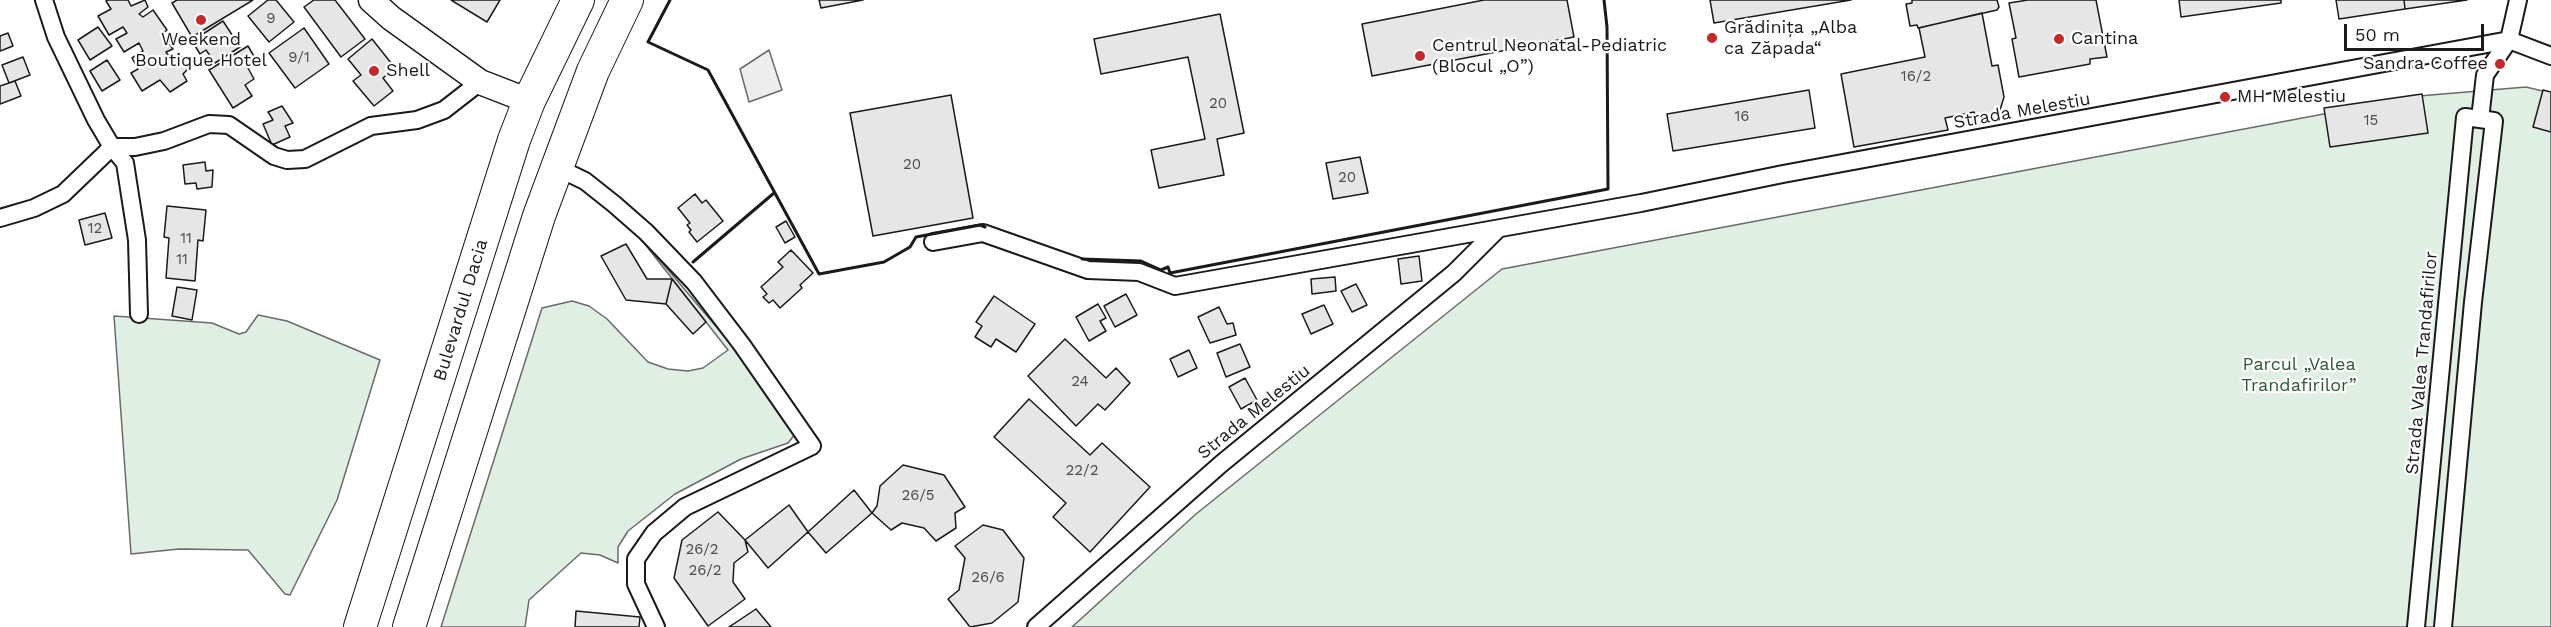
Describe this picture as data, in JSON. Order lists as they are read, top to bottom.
{
  "streets": {
    "highway": ["Bulevardul Dacia"],
    "street": ["Strada Melestiu", "Strada Valea Trandafirilor"]
  },
  "parks": ["Parcul „Valea Trandafirilor”"],
  "places": [
    "Weekend Boutique Hotel",
    "Grădinița „Alba ca Zăpada“",
    "Cantina",
    "Centrul Neonatal-Pediatric (Blocul „O”)",
    "Sandra Coffee",
    "Shell",
    "MH Melestiu"
  ],
  "house_numbers": [
    "9",
    "9/1",
    "16/2",
    "20",
    "16",
    "15",
    "20",
    "20",
    "12",
    "11",
    "11",
    "24",
    "22/2",
    "26/5",
    "26/2",
    "26/2",
    "26/6"
  ],
  "scale_bar": "50 m"
}
